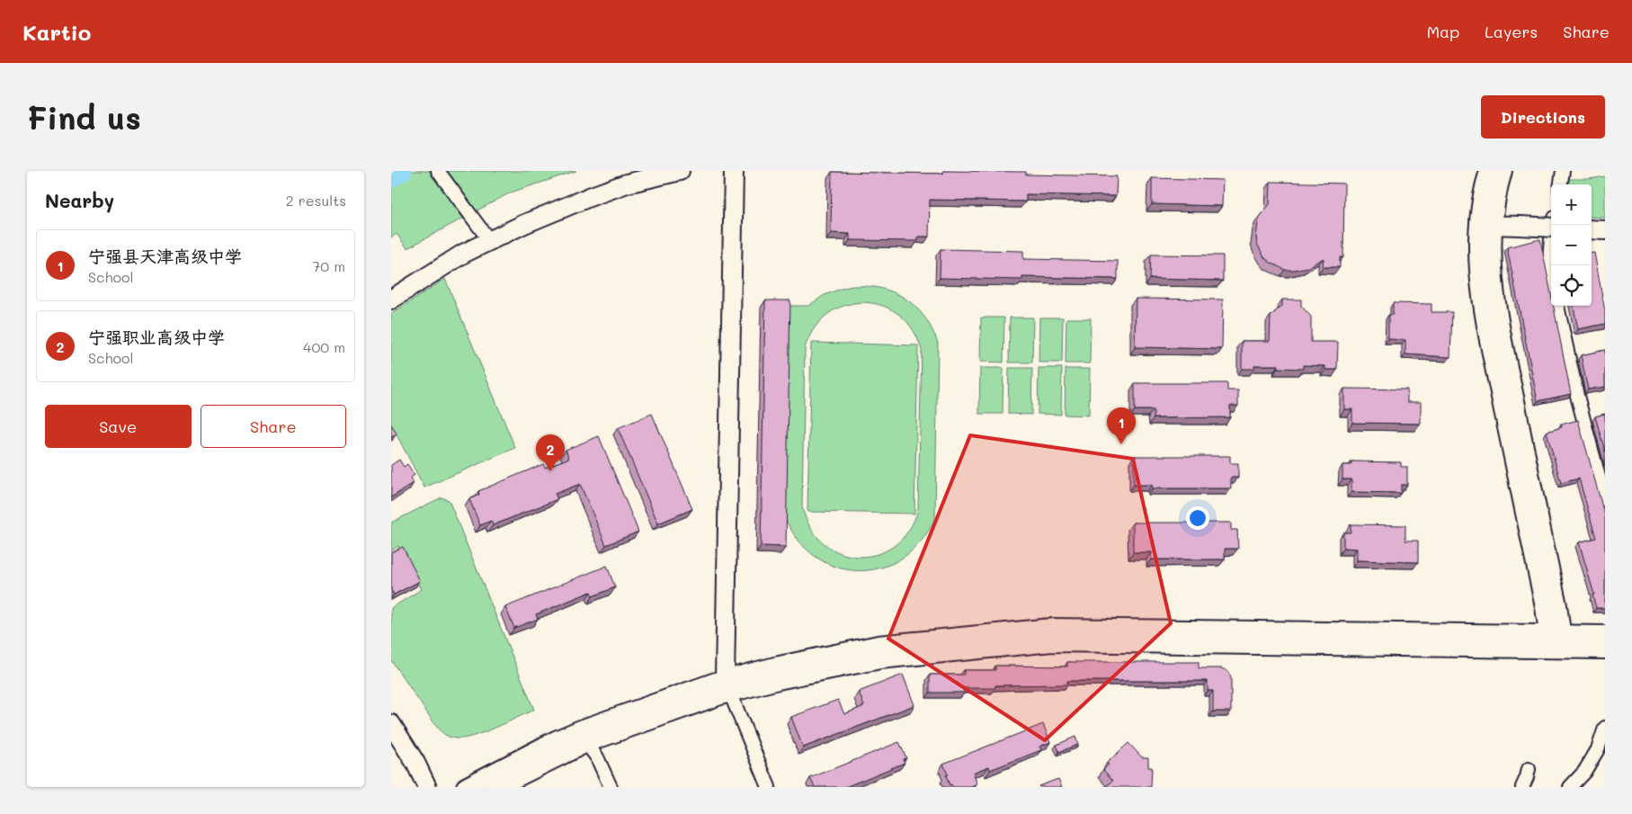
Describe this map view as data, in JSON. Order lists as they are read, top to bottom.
{
  "page": {
    "header": "Kartio",
    "nav": ["Map", "Layers", "Share"],
    "buttons": [
      "Directions",
      ["Save", "Share"]
    ],
    "title": "Find us",
    "heading": ["Nearby", "2 results"],
    "map_buttons": ["+", "−"],
    "list": [
      {
        "mark": "1",
        "name": "宁强县天津高级中学",
        "note": "School",
        "value": "70 m"
      },
      {
        "mark": "2",
        "name": "宁强职业高级中学",
        "note": "School",
        "value": "400 m"
      }
    ],
    "pins": ["1", "2"]
  }
}
